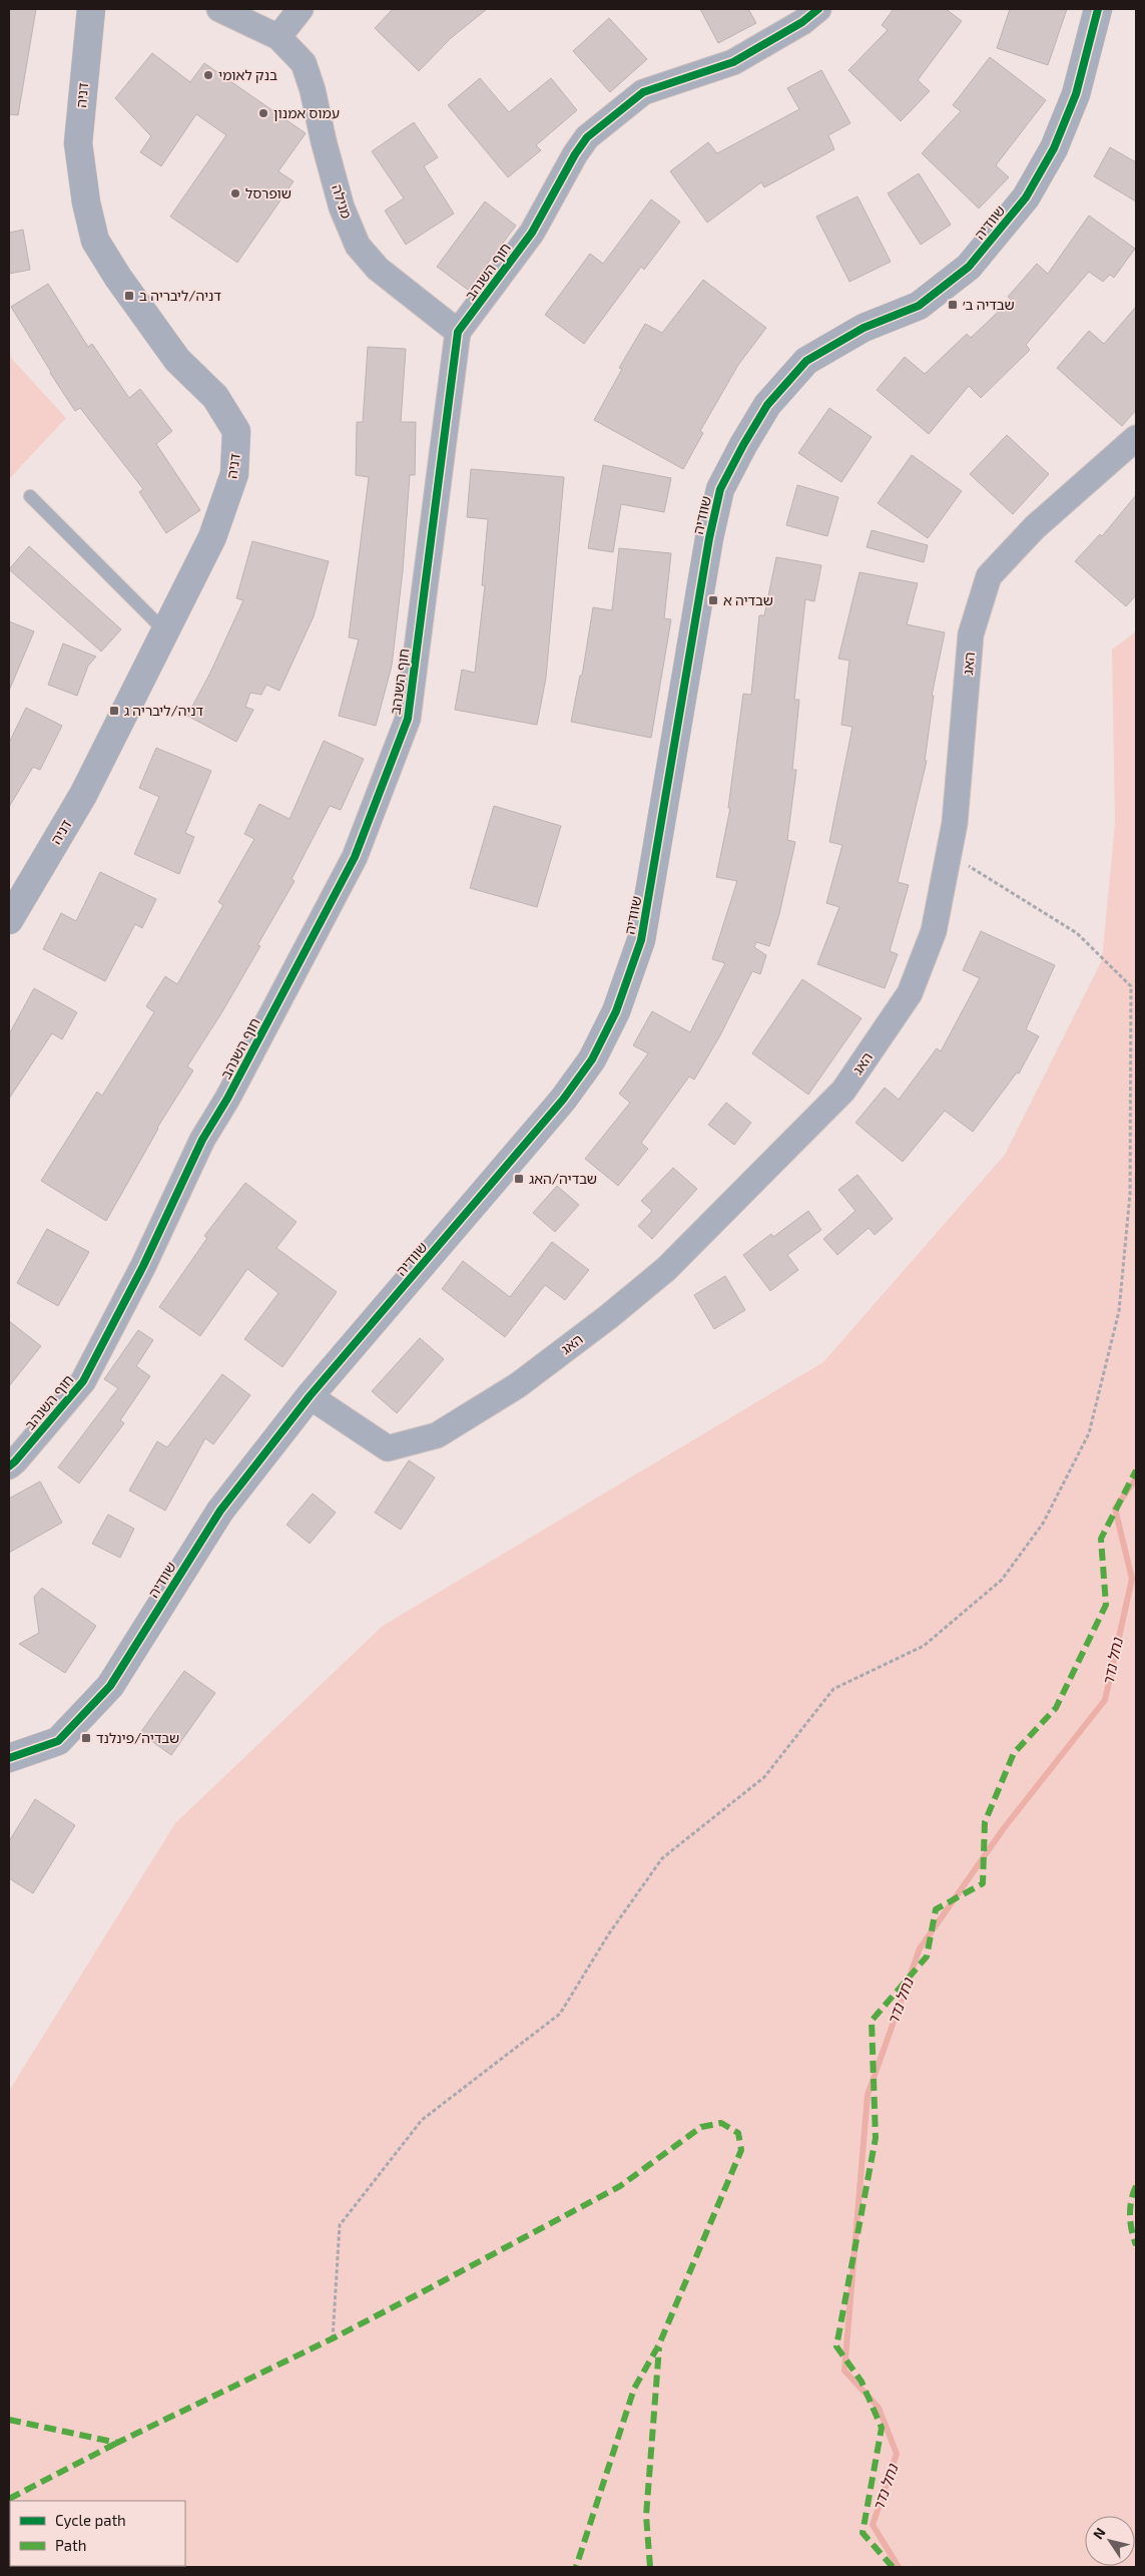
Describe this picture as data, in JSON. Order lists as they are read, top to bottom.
{
  "streets": {
    "street": [
      "דניה",
      "מנילה",
      "שוודיה",
      "חוף השנהב",
      "האג"
    ]
  },
  "crossings": [
    ["מנילה", "חוף השנהב"],
    ["שוודיה", "האג"]
  ],
  "water": ["נחל נדר"],
  "places": {
    "other": ["בנק לאומי", "עמוס אמנון", "שופרסל"],
    "transit": [
      "דניה/ליבריה ב",
      "שבדיה ב׳",
      "שבדיה א",
      "דניה/ליבריה ג",
      "שבדיה/האג",
      "שבדיה/פינלנד"
    ]
  },
  "legend": ["Cycle path", "Path"],
  "north": "top left"
}
